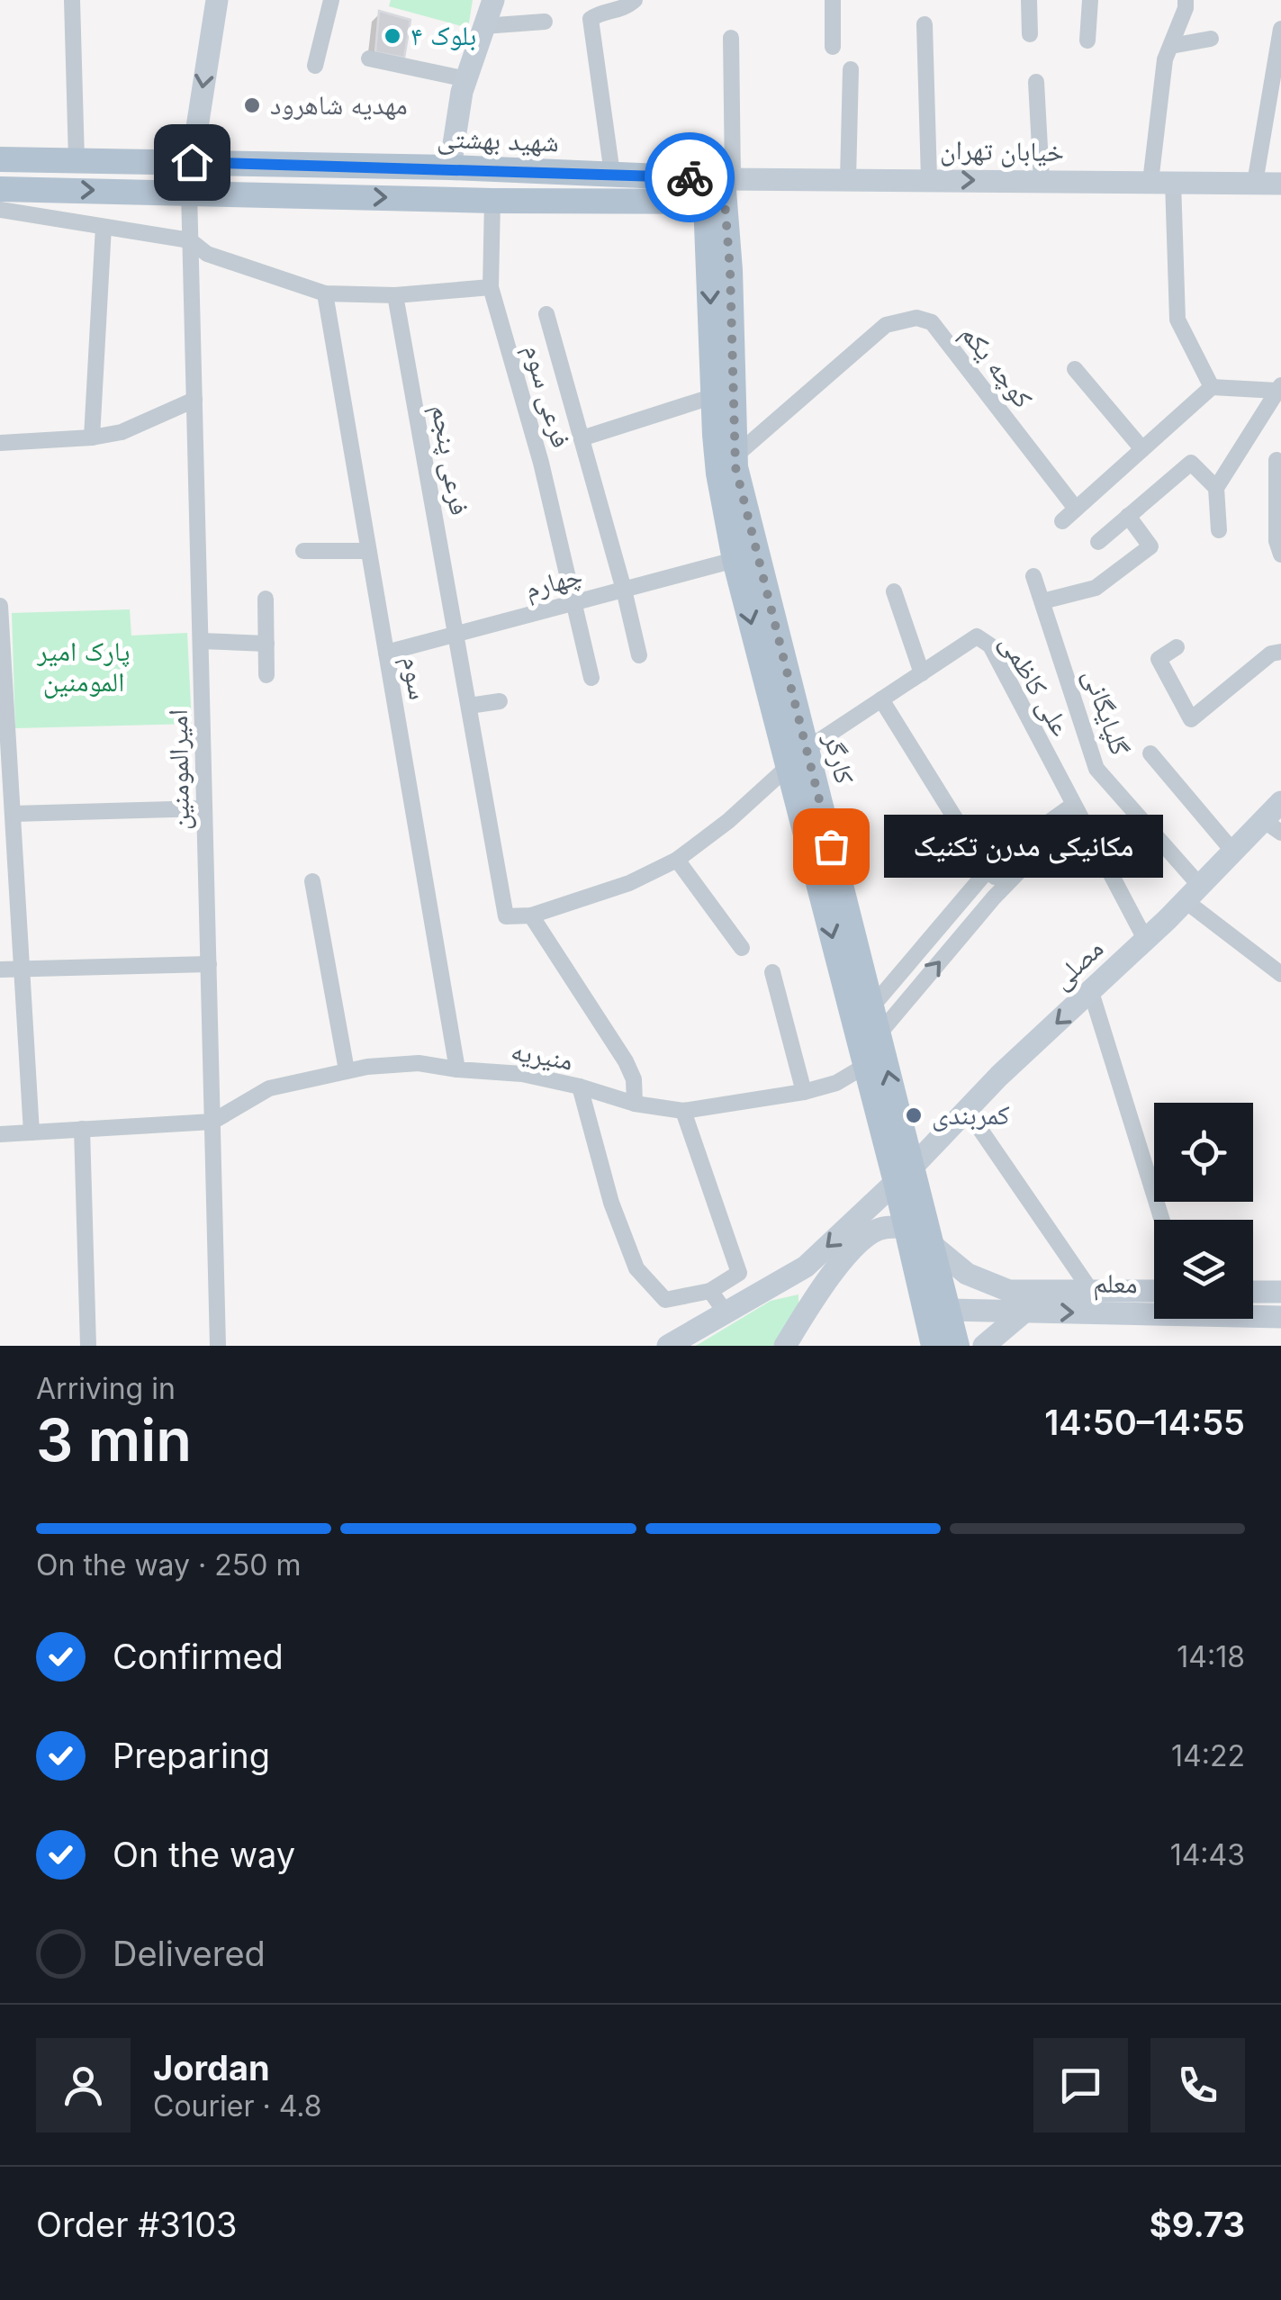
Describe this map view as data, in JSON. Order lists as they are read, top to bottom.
{
  "streets": {
    "main road": ["شهید بهشتی", "کارگر"],
    "street": [
      "خیابان تهران",
      "کوچه یکم",
      "فرعی سوم",
      "فرعی پنجم",
      "چهارم",
      "سوم",
      "علی کاظمی",
      "گلپایگانی",
      "امیرالمومنین",
      "مصلی",
      "منیریه",
      "معلم"
    ]
  },
  "crossings": [
    ["شهید بهشتی", "خیابان تهران"],
    ["شهید بهشتی", "کارگر"],
    ["خیابان تهران", "کارگر"],
    ["کوچه یکم", "کارگر"],
    ["فرعی سوم", "چهارم"],
    ["فرعی پنجم", "چهارم"],
    ["فرعی پنجم", "علی کاظمی"],
    ["چهارم", "سوم"],
    ["چهارم", "کارگر"],
    ["سوم", "منیریه"],
    ["علی کاظمی", "کارگر"],
    ["علی کاظمی", "مصلی"],
    ["گلپایگانی", "مصلی"],
    ["کارگر", "مصلی"],
    ["کارگر", "منیریه"],
    ["کارگر", "معلم"],
    ["امیرالمومنین", "منیریه"]
  ],
  "parks": ["پارک امیر المومنین"],
  "places": [
    "بلوک ۴",
    "مهدیه شاهرود",
    "مکانیکی مدرن تکنیک",
    "کمربندی"
  ],
  "page": {
    "bubble": "مکانیکی مدرن تکنیک",
    "heading": ["3 min", "Arriving in", "14:50–14:55"],
    "panel": [
      "Jordan",
      "Courier · 4.8",
      "Order #3103",
      "$9.73"
    ],
    "bar": "On the way · 250 m",
    "list": [
      ["Confirmed", "14:18"],
      ["Preparing", "14:22"],
      ["On the way", "14:43"],
      "Delivered"
    ]
  }
}
